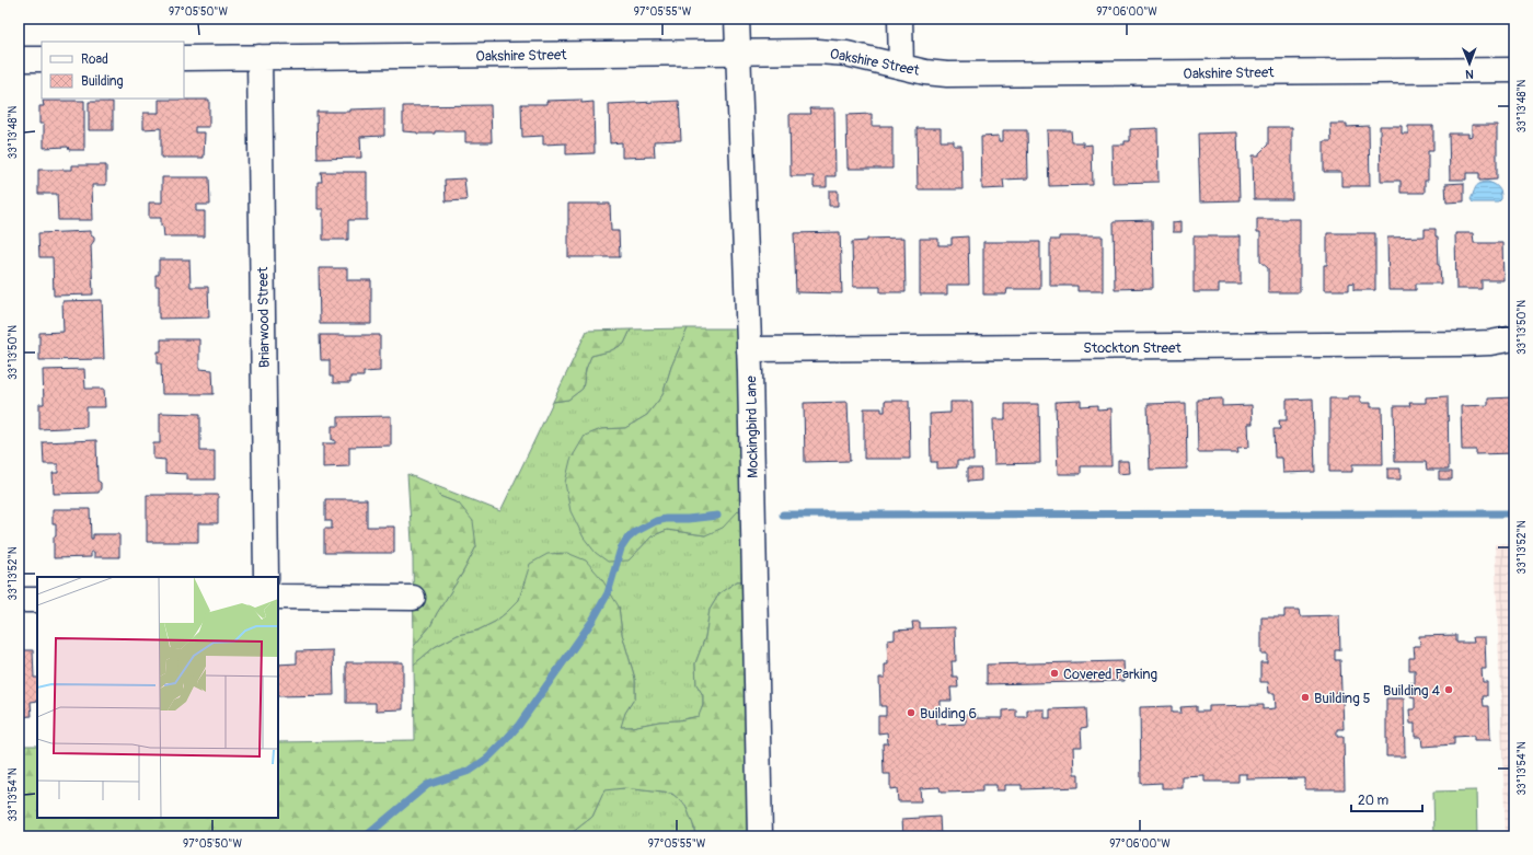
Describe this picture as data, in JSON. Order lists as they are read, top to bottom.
{
  "streets": {
    "street": [
      "Oakshire Street",
      "Briarwood Street",
      "Stockton Street",
      "Mockingbird Lane"
    ]
  },
  "crossings": [
    ["Oakshire Street", "Briarwood Street"],
    ["Oakshire Street", "Mockingbird Lane"],
    ["Stockton Street", "Mockingbird Lane"]
  ],
  "places": [
    "Covered Parking",
    "Building 4",
    "Building 5",
    "Building 6"
  ],
  "legend": ["Road", "Building"],
  "scale_bar": "20 m",
  "north": "bottom",
  "coordinates": [
    "97°05'50\"W",
    "97°05'55\"W",
    "97°06'00\"W",
    "33°13'48\"N",
    "33°13'50\"N",
    "33°13'52\"N",
    "33°13'54\"N"
  ]
}
